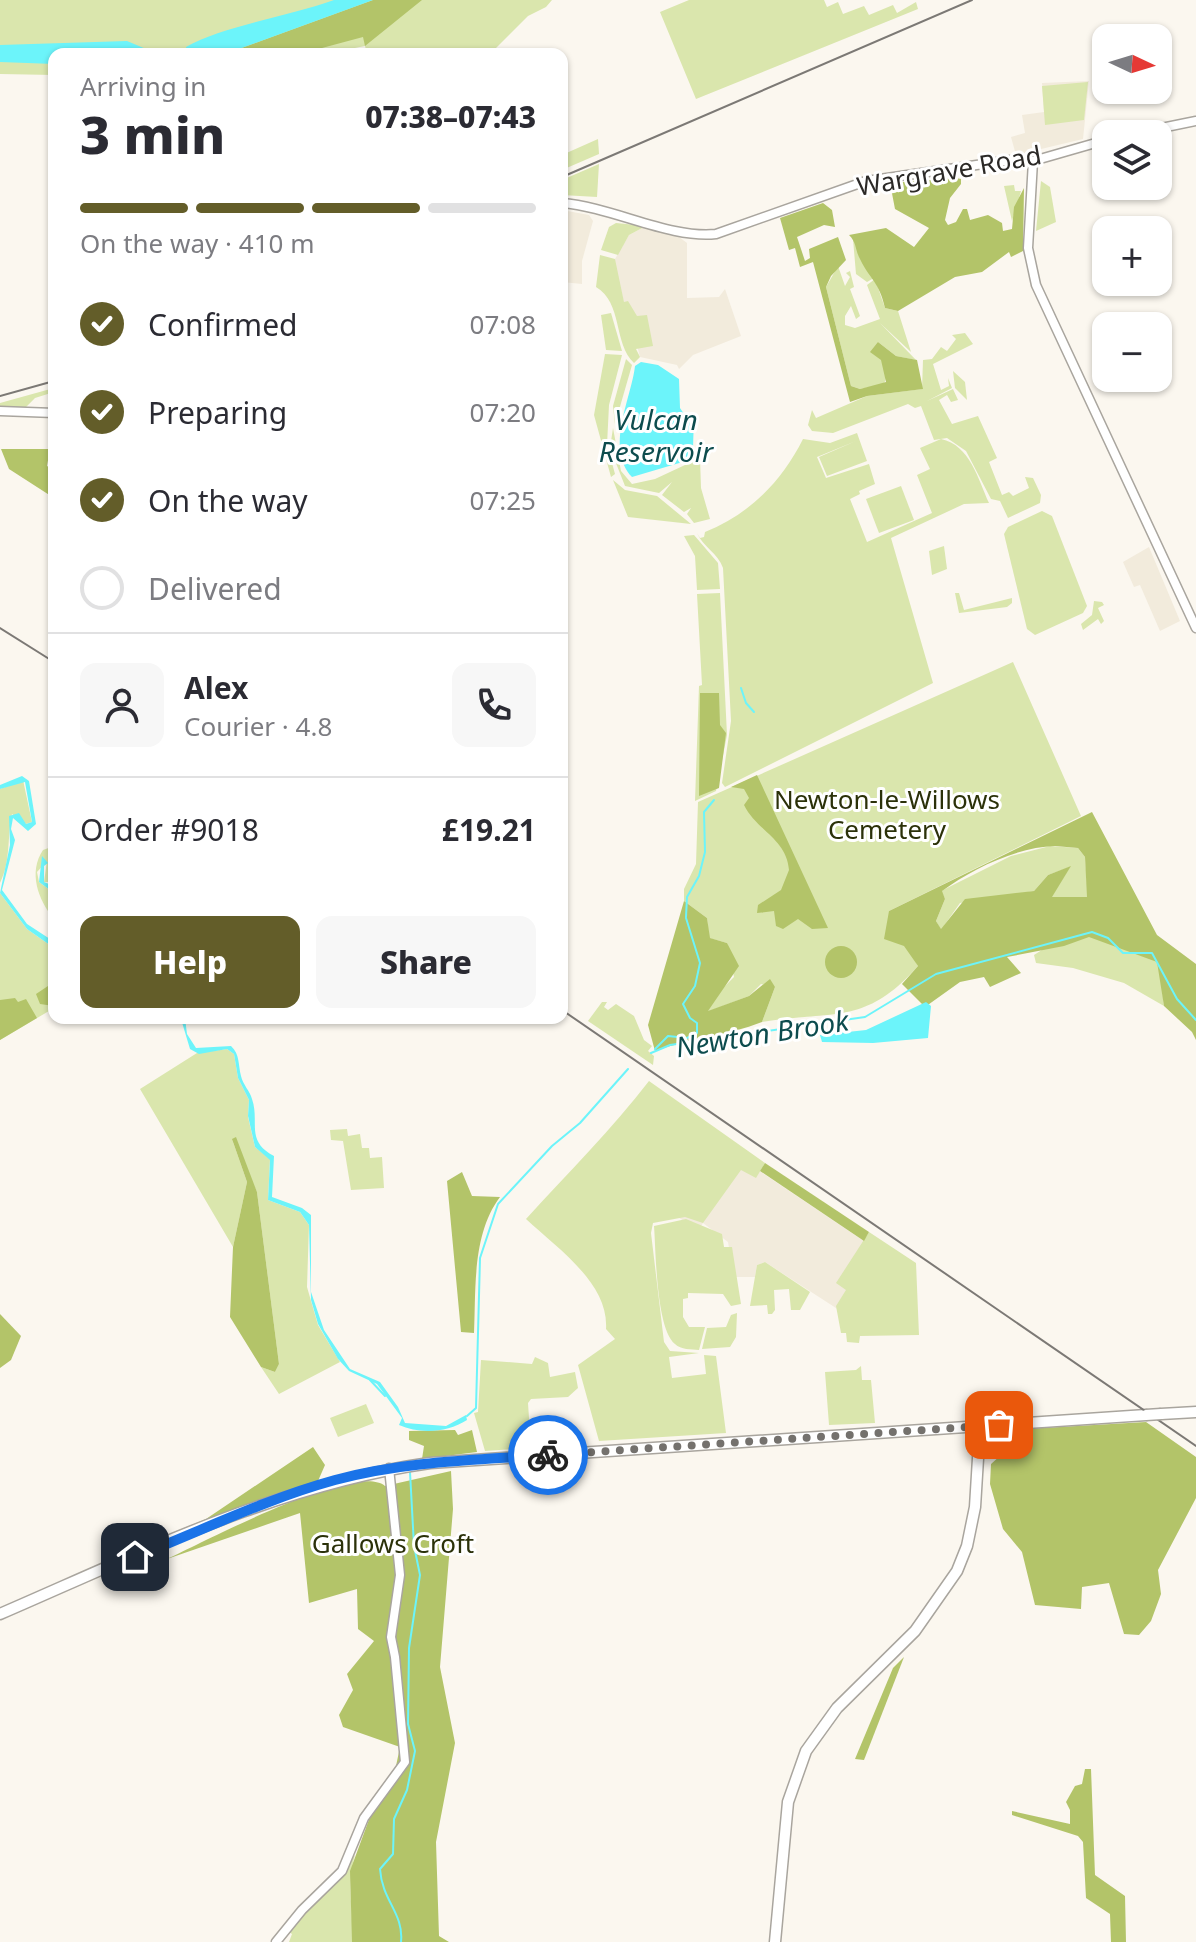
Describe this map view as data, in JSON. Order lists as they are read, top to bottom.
{
  "streets": {
    "street": ["Wargrave Road"]
  },
  "water": ["Vulcan Reservoir", "Newton Brook"],
  "parks": ["Newton-le-Willows Cemetery", "Gallows Croft"],
  "north": "right",
  "page": {
    "map_buttons": ["+", "−"],
    "heading": ["3 min", "Arriving in", "07:38–07:43"],
    "panel": [
      "Alex",
      "Courier · 4.8",
      "Order #9018",
      "£19.21"
    ],
    "bar": "On the way · 410 m",
    "list": [
      ["Confirmed", "07:08"],
      ["Preparing", "07:20"],
      ["On the way", "07:25"],
      "Delivered"
    ],
    "buttons": ["Help", "Share"]
  }
}
